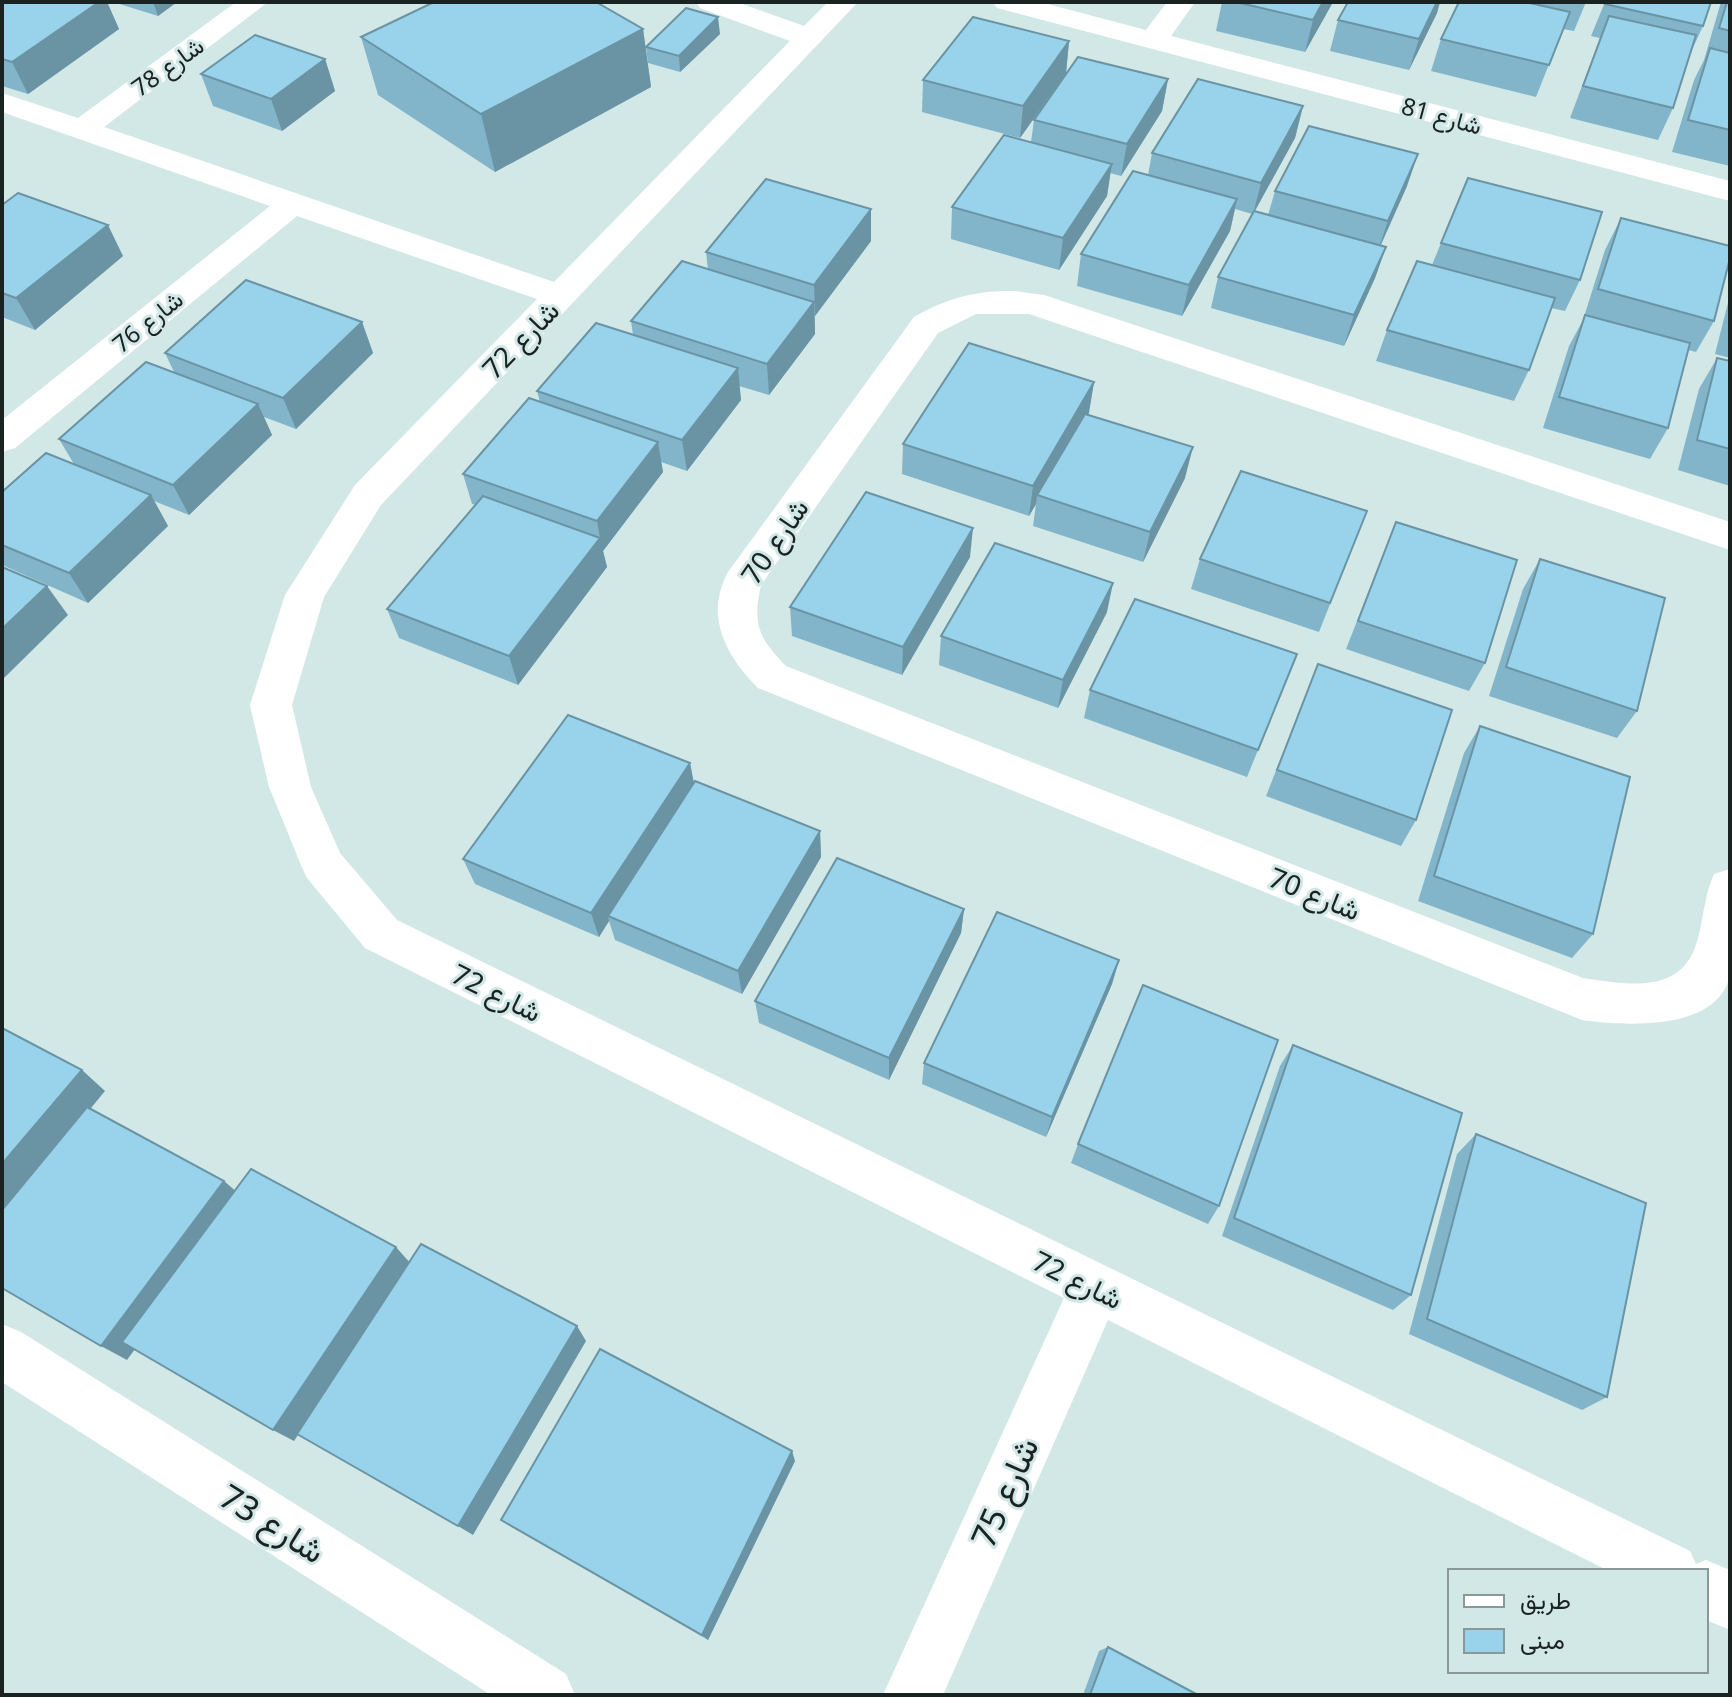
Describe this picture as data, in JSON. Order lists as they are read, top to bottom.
{
  "streets": {
    "street": [
      "شارع 78",
      "شارع 81",
      "شارع 76",
      "شارع 72",
      "شارع 70",
      "شارع 75",
      "شارع 73"
    ]
  },
  "crossings": [
    ["شارع 72", "شارع 75"]
  ],
  "legend": ["طريق", "مبنى"]
}
